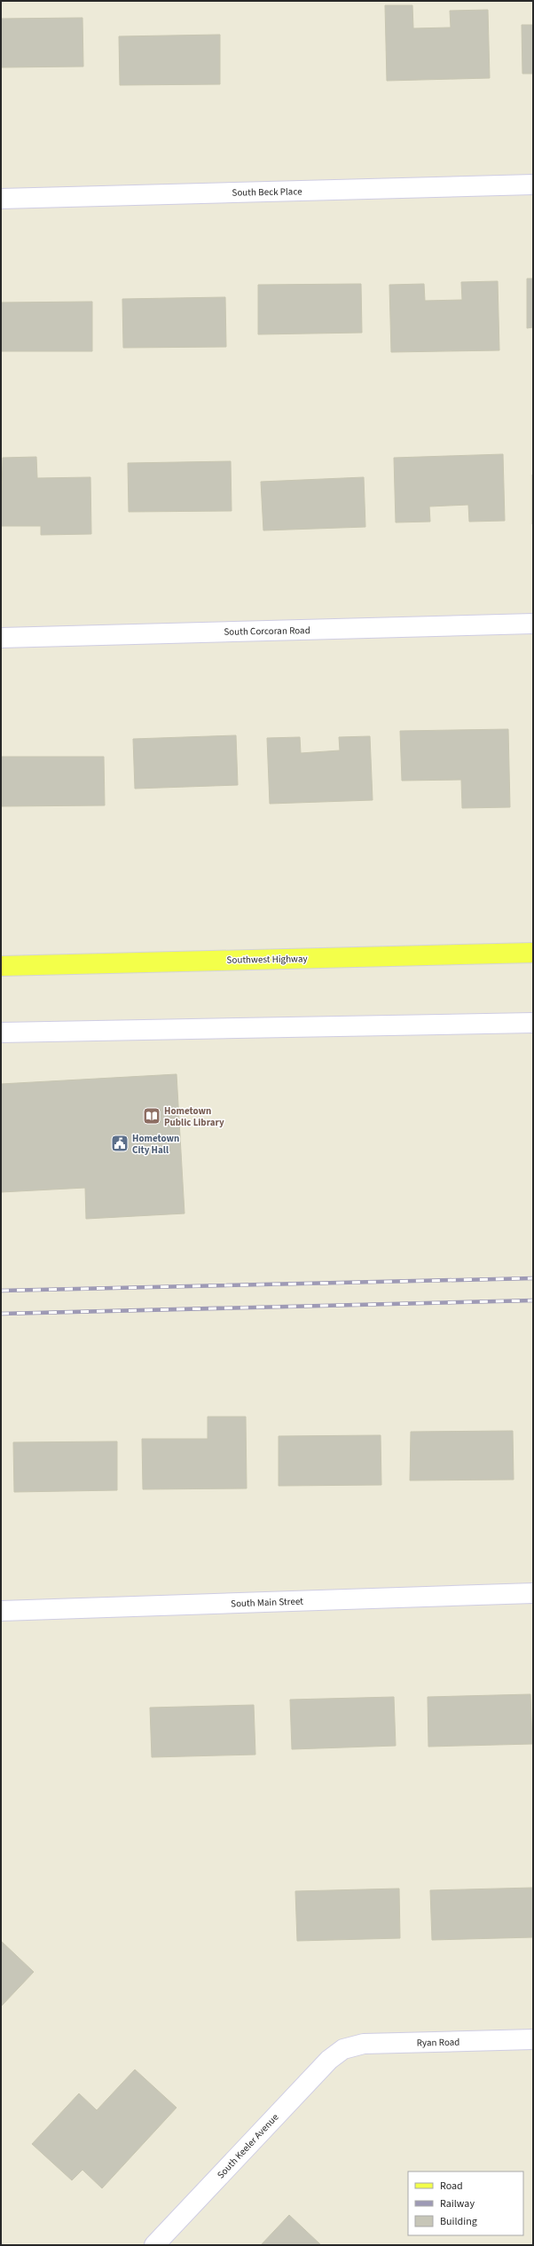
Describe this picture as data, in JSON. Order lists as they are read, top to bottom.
{
  "streets": {
    "main road": ["Southwest Highway"],
    "street": [
      "South Beck Place",
      "South Corcoran Road",
      "South Main Street",
      "Ryan Road",
      "South Keeler Avenue"
    ]
  },
  "crossings": [
    ["Ryan Road", "South Keeler Avenue"]
  ],
  "places": {
    "library": ["Hometown Public Library"],
    "public building": ["Hometown City Hall"]
  },
  "legend": ["Road", "Railway", "Building"]
}
